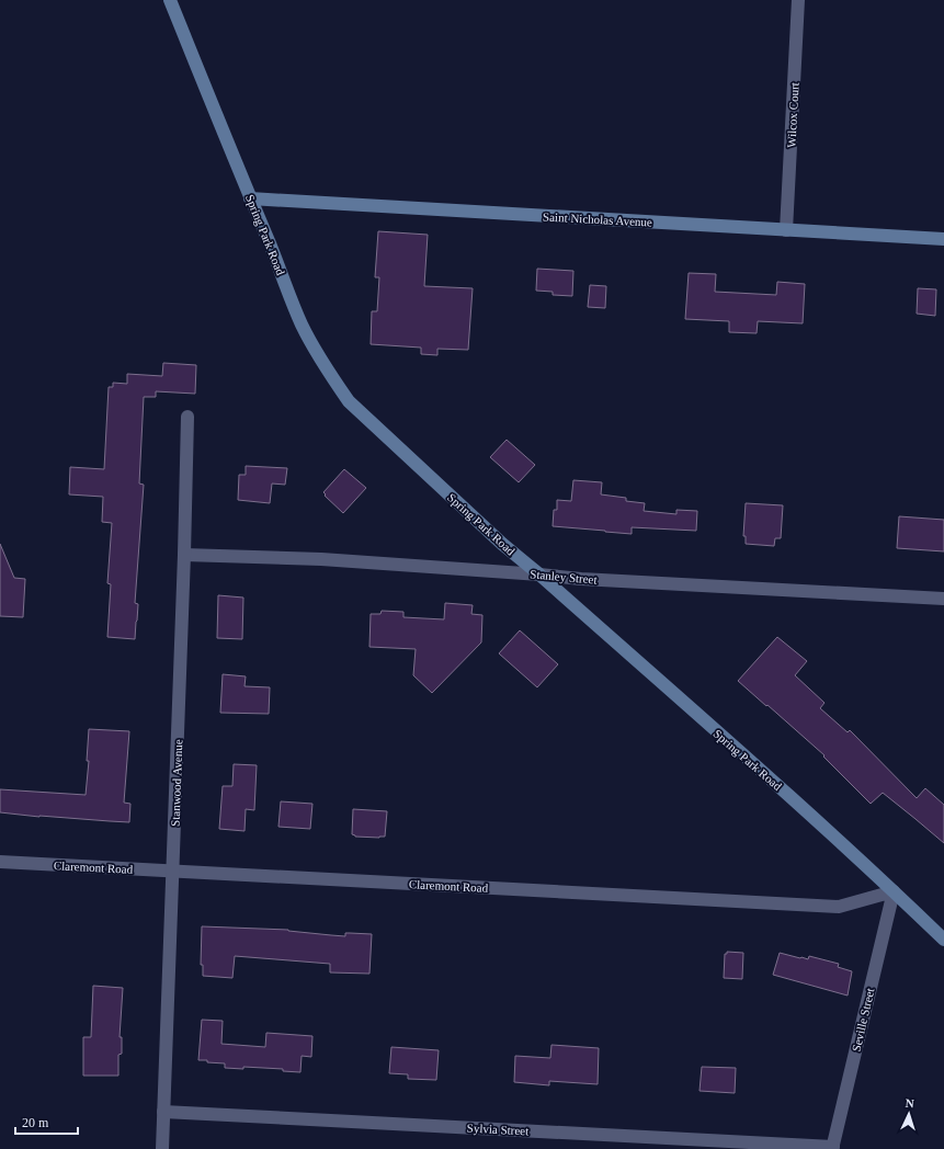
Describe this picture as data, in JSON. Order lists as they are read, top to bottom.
{
  "streets": {
    "main road": ["Saint Nicholas Avenue", "Spring Park Road"],
    "street": [
      "Wilcox Court",
      "Stanley Street",
      "Stanwood Avenue",
      "Claremont Road",
      "Seville Street",
      "Sylvia Street"
    ]
  },
  "crossings": [
    ["Wilcox Court", "Saint Nicholas Avenue"],
    ["Saint Nicholas Avenue", "Spring Park Road"],
    ["Spring Park Road", "Stanley Street"],
    ["Spring Park Road", "Claremont Road"],
    ["Spring Park Road", "Seville Street"],
    ["Stanley Street", "Stanwood Avenue"],
    ["Stanwood Avenue", "Claremont Road"],
    ["Stanwood Avenue", "Sylvia Street"],
    ["Claremont Road", "Seville Street"],
    ["Seville Street", "Sylvia Street"]
  ],
  "scale_bar": "20 m",
  "north": "top"
}
